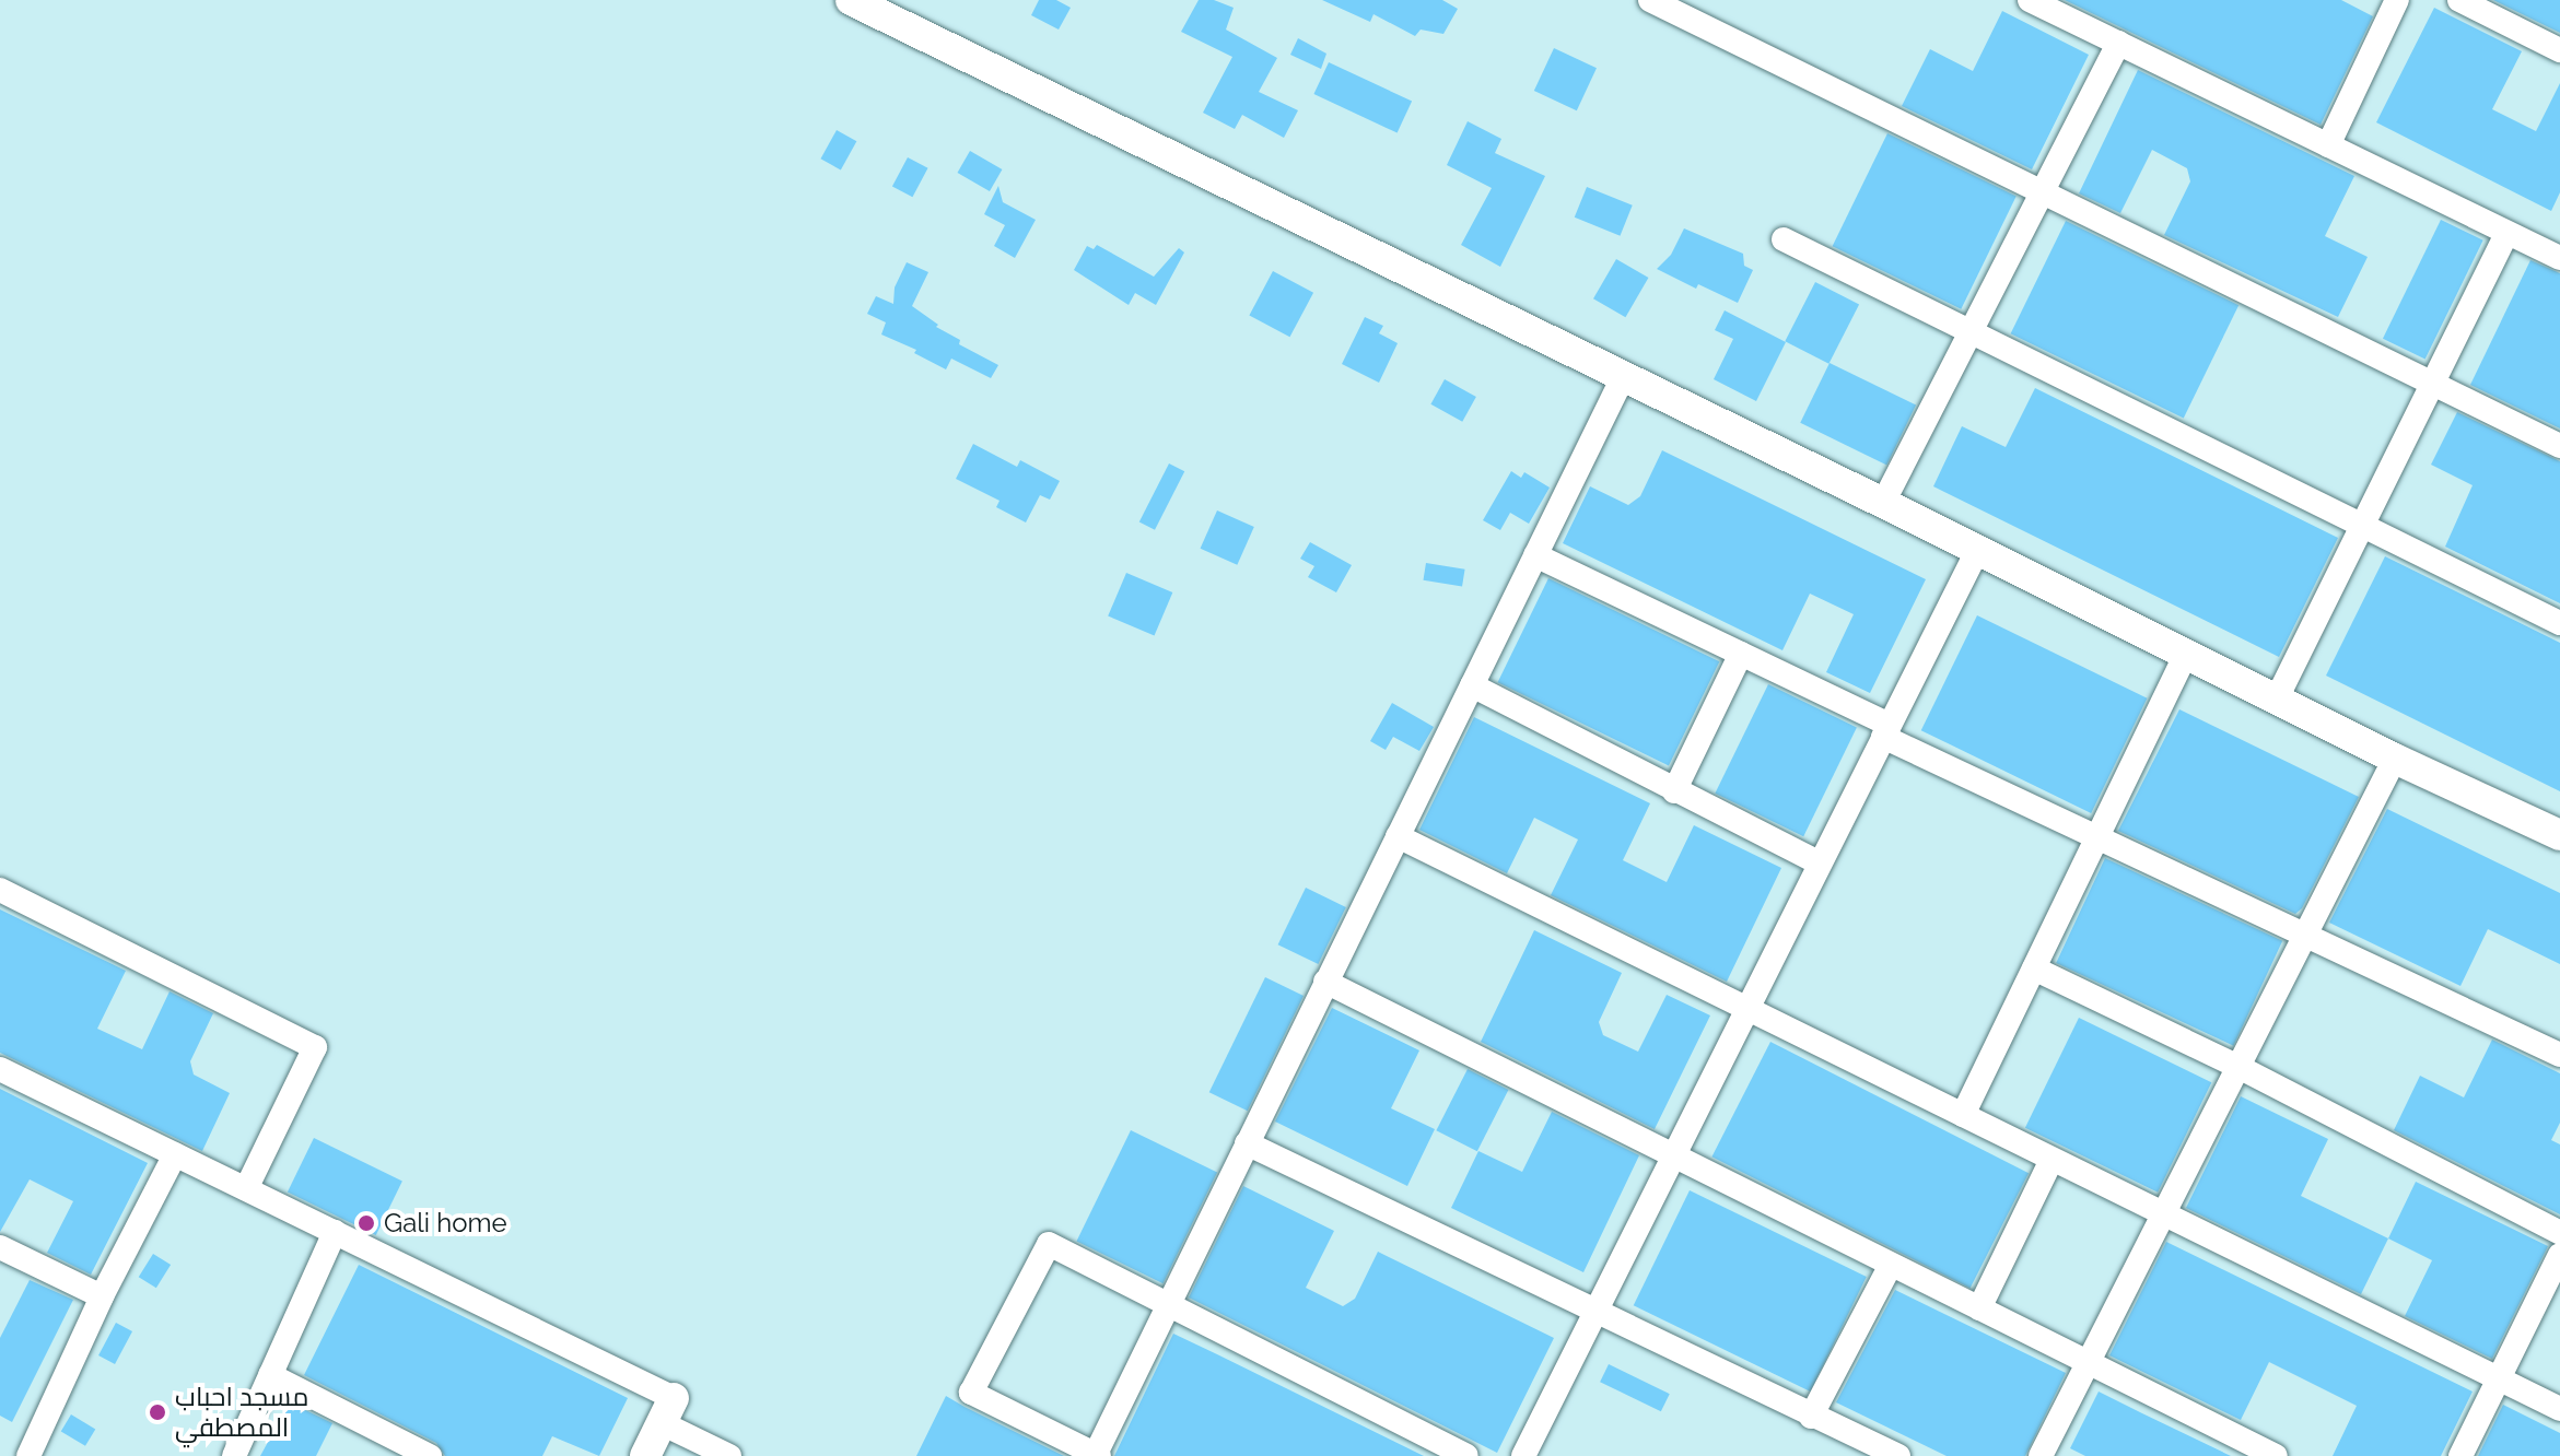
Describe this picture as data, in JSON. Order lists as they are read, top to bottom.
{
  "places": ["Gali home", "مسجد احباب المصطفي"]
}
